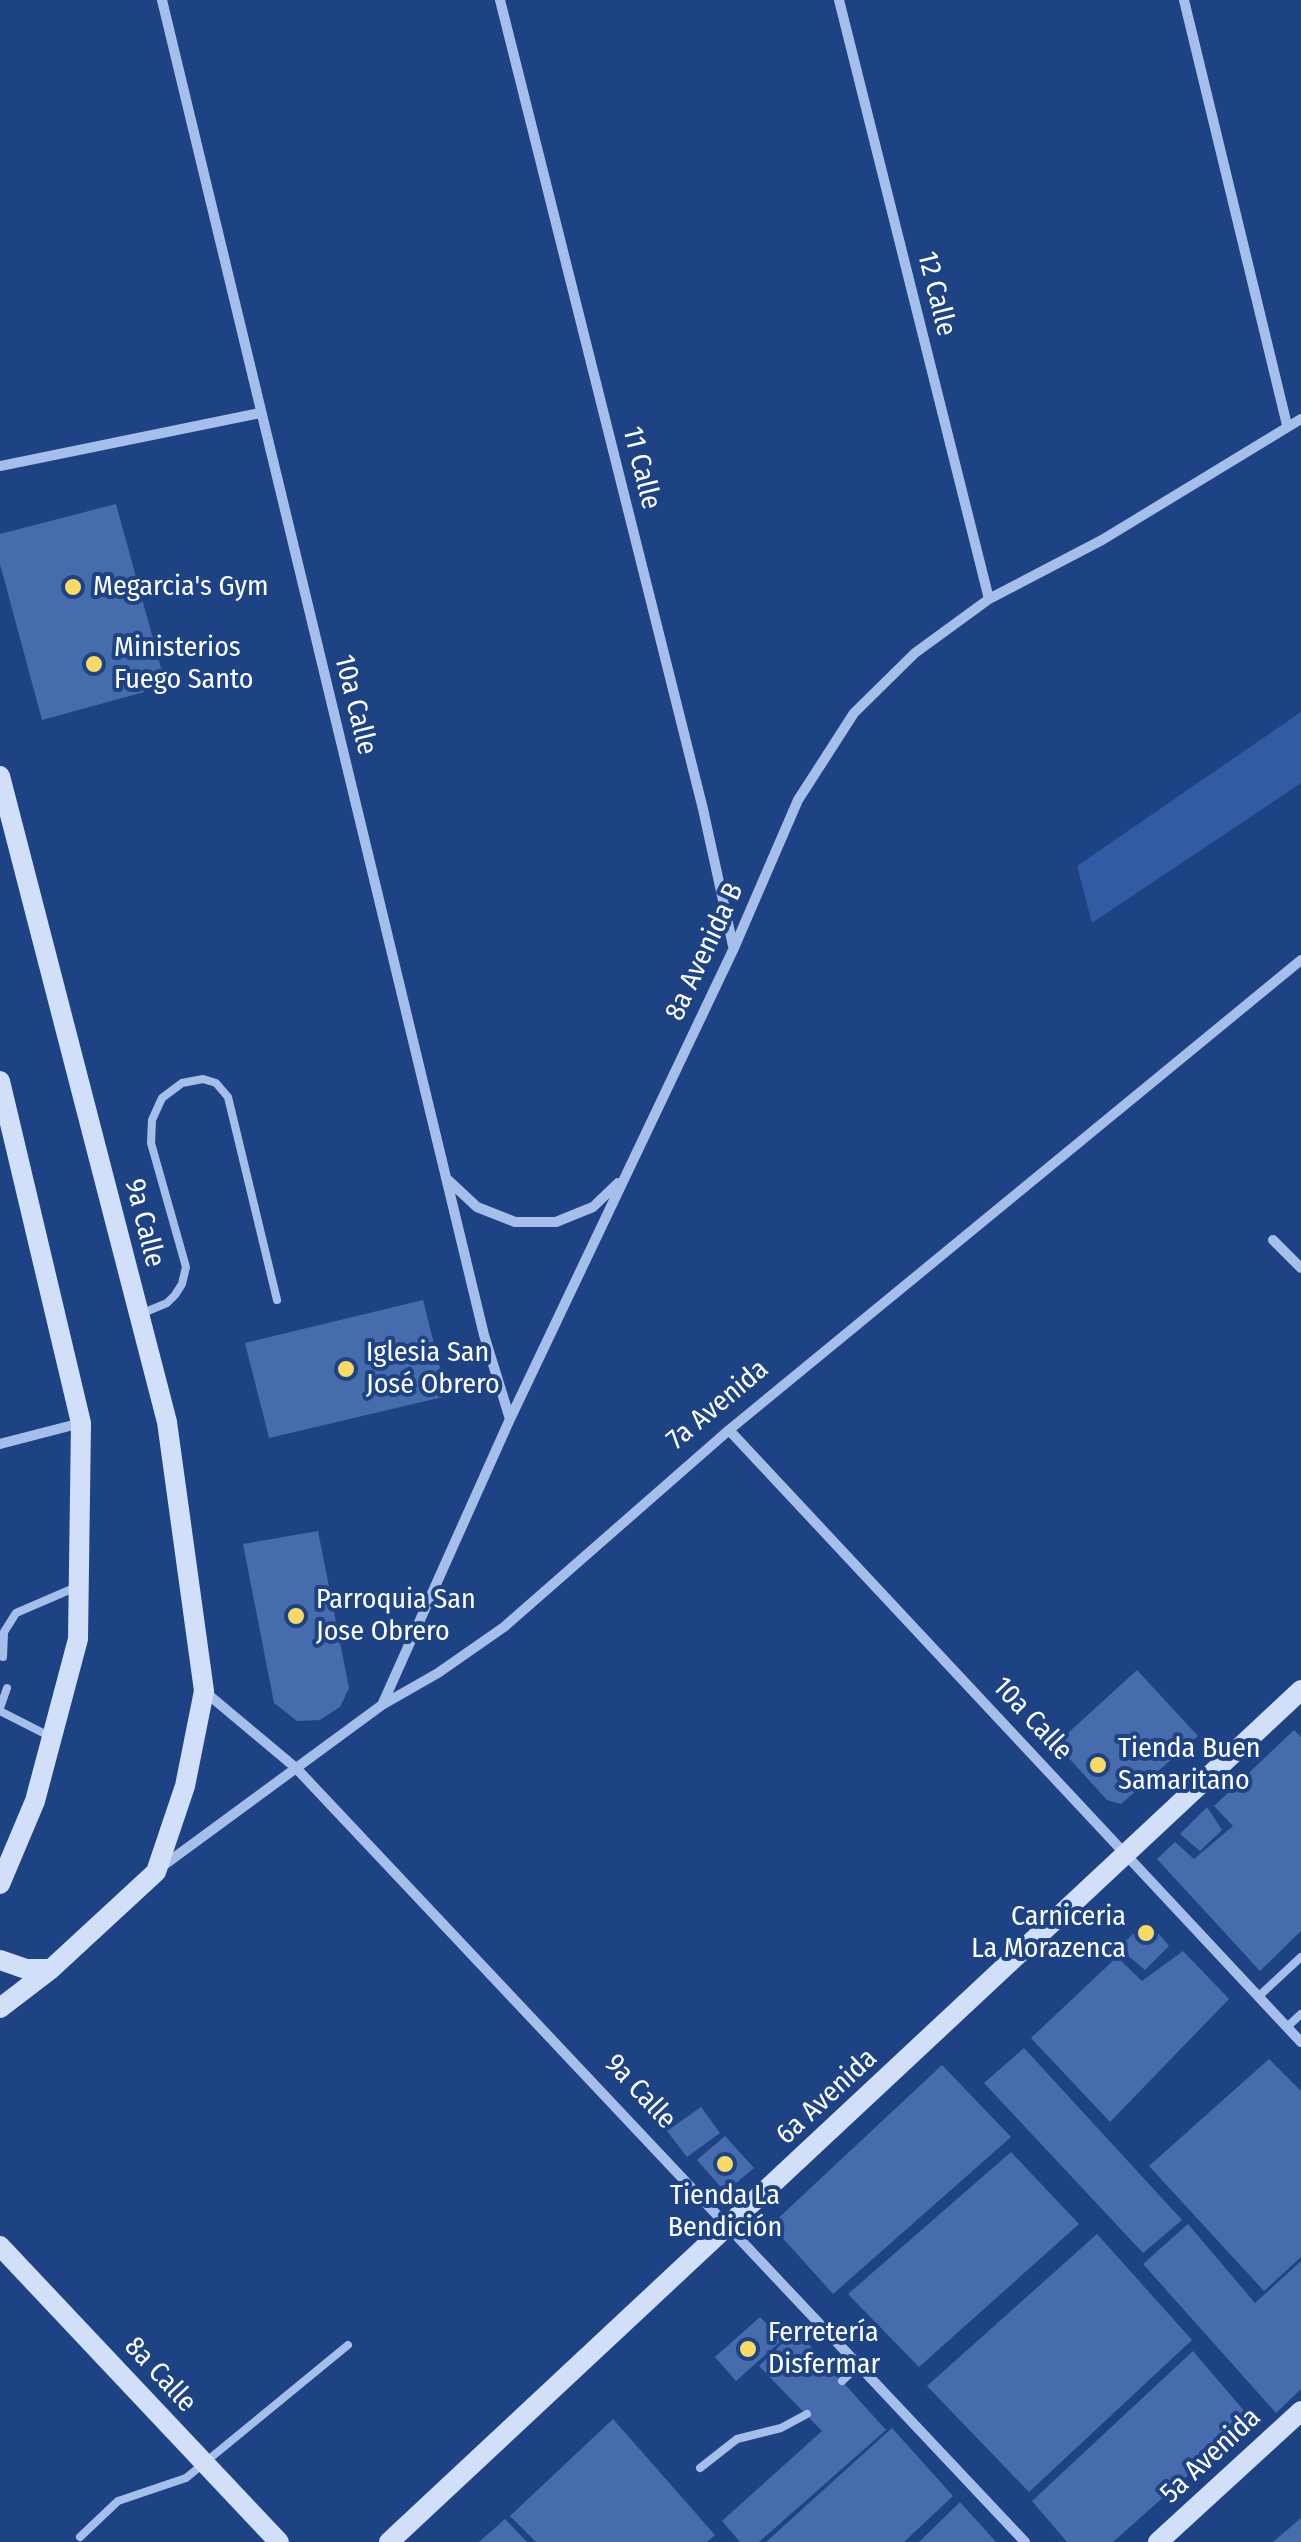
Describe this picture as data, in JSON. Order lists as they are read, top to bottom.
{
  "streets": {
    "main road": [
      "9a Calle",
      "6a Avenida",
      "8a Calle",
      "5a Avenida"
    ],
    "street": [
      "12 Calle",
      "11 Calle",
      "10a Calle",
      "8a Avenida B",
      "7a Avenida"
    ]
  },
  "crossings": [
    ["12 Calle", "8a Avenida B"],
    ["11 Calle", "8a Avenida B"],
    ["10a Calle", "8a Avenida B"],
    ["10a Calle", "7a Avenida"],
    ["10a Calle", "6a Avenida"],
    ["8a Avenida B", "7a Avenida"],
    ["9a Calle", "7a Avenida"],
    ["9a Calle", "6a Avenida"]
  ],
  "places": [
    "Megarcia's Gym",
    "Ministerios Fuego Santo",
    "Iglesia San José Obrero",
    "Parroquia San Jose Obrero",
    "Tienda Buen Samaritano",
    "Carniceria La Morazenca",
    "Tienda La Bendición",
    "Ferretería Disfermar"
  ]
}
